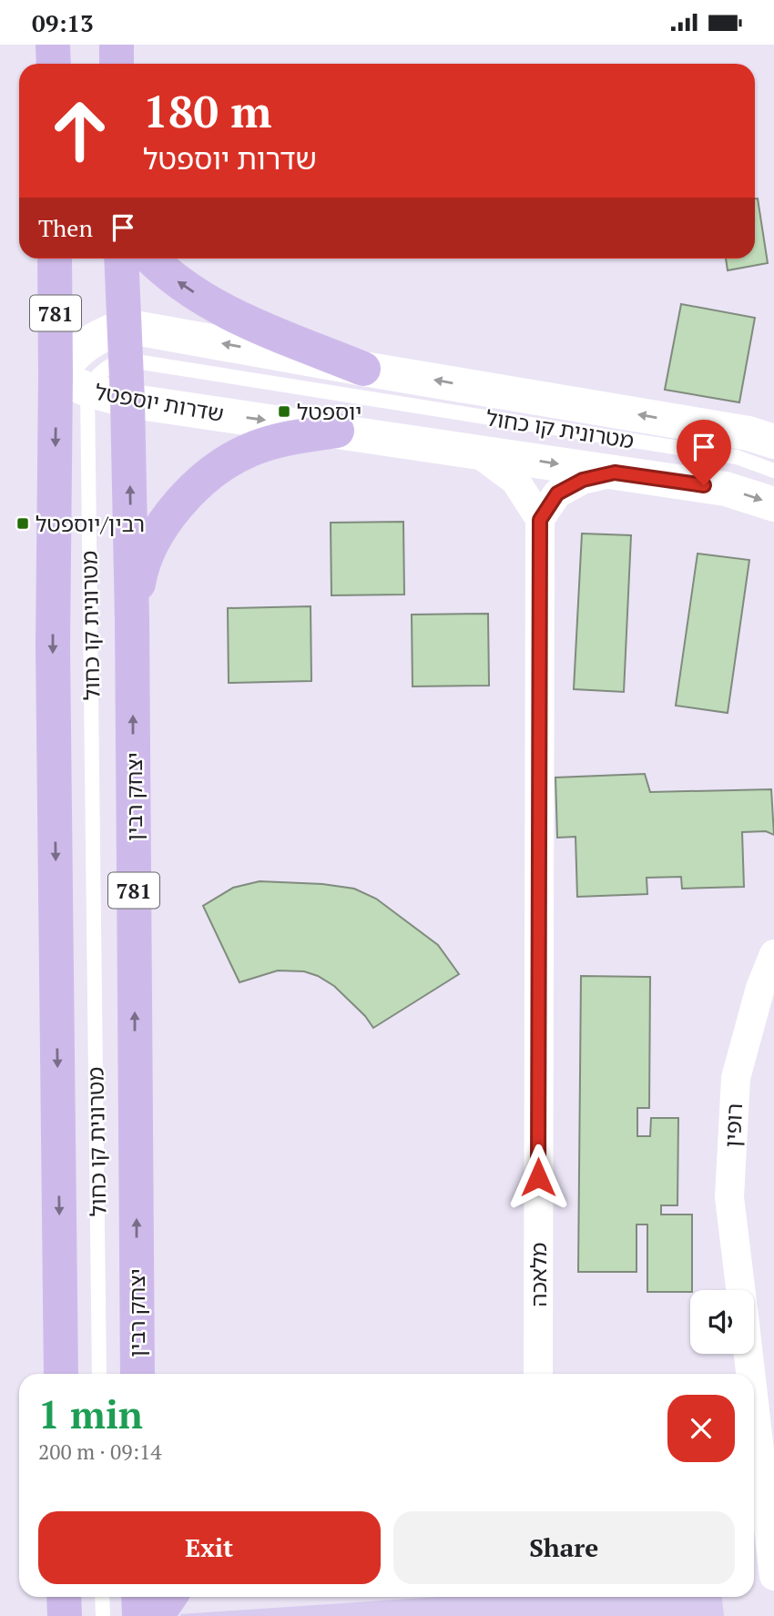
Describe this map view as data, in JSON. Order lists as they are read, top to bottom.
{
  "streets": {
    "main road": ["781", "יצחק רבין"],
    "street": ["שדרות יוספטל", "רופין", "מלאכה"],
    "lane": ["מטרונית קו כחול"]
  },
  "crossings": [
    ["781", "שדרות יוספטל"],
    ["שדרות יוספטל", "מטרונית קו כחול"],
    ["שדרות יוספטל", "יצחק רבין"],
    ["מטרונית קו כחול", "יצחק רבין"]
  ],
  "places": {
    "transit": ["יוספטל", "רבין/יוספטל"]
  },
  "page": {
    "status": "09:13",
    "turn": ["180 m", "שדרות יוספטל"],
    "then": "Then",
    "heading": ["1 min", "200 m · 09:14"],
    "buttons": ["Exit", "Share"]
  }
}
